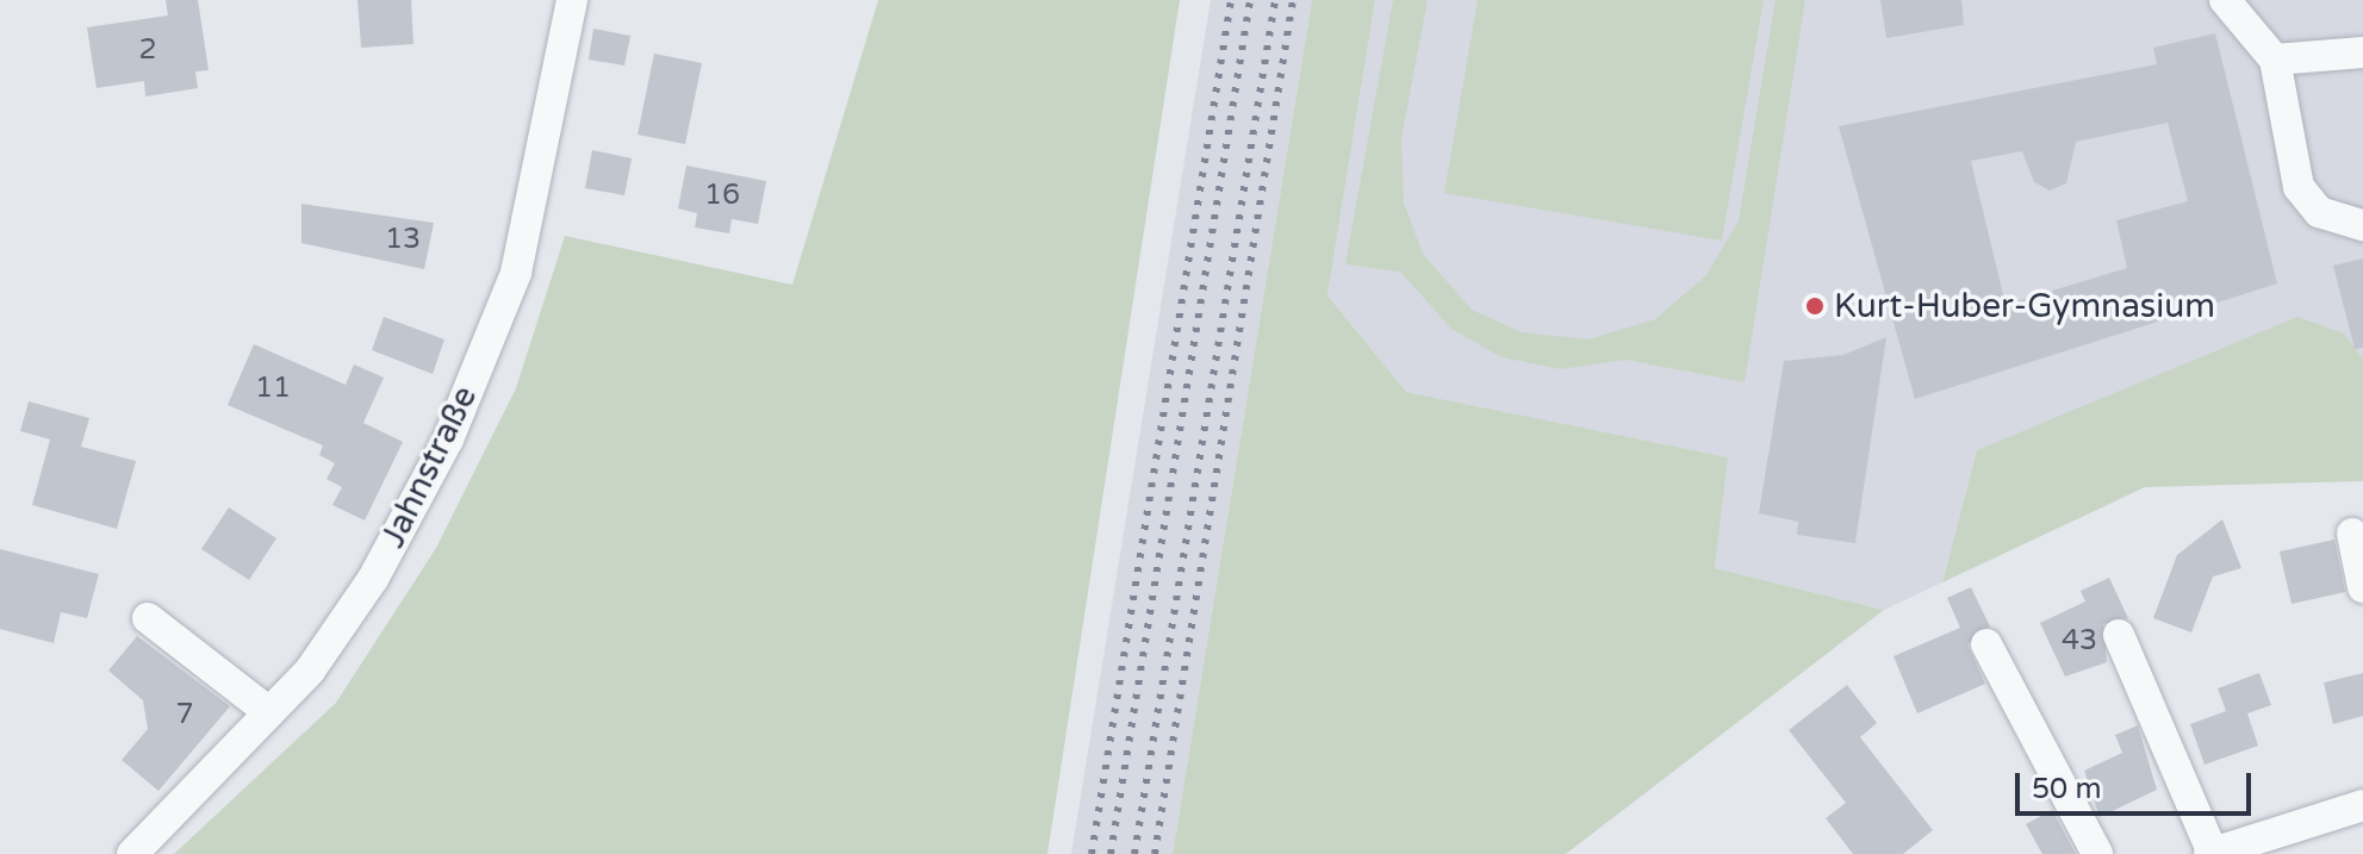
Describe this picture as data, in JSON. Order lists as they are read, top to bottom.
{
  "streets": {
    "street": ["Jahnstraße"]
  },
  "places": ["Kurt-Huber-Gymnasium"],
  "house_numbers": [
    "2",
    "16",
    "13",
    "11",
    "43",
    "7"
  ],
  "scale_bar": "50 m"
}
